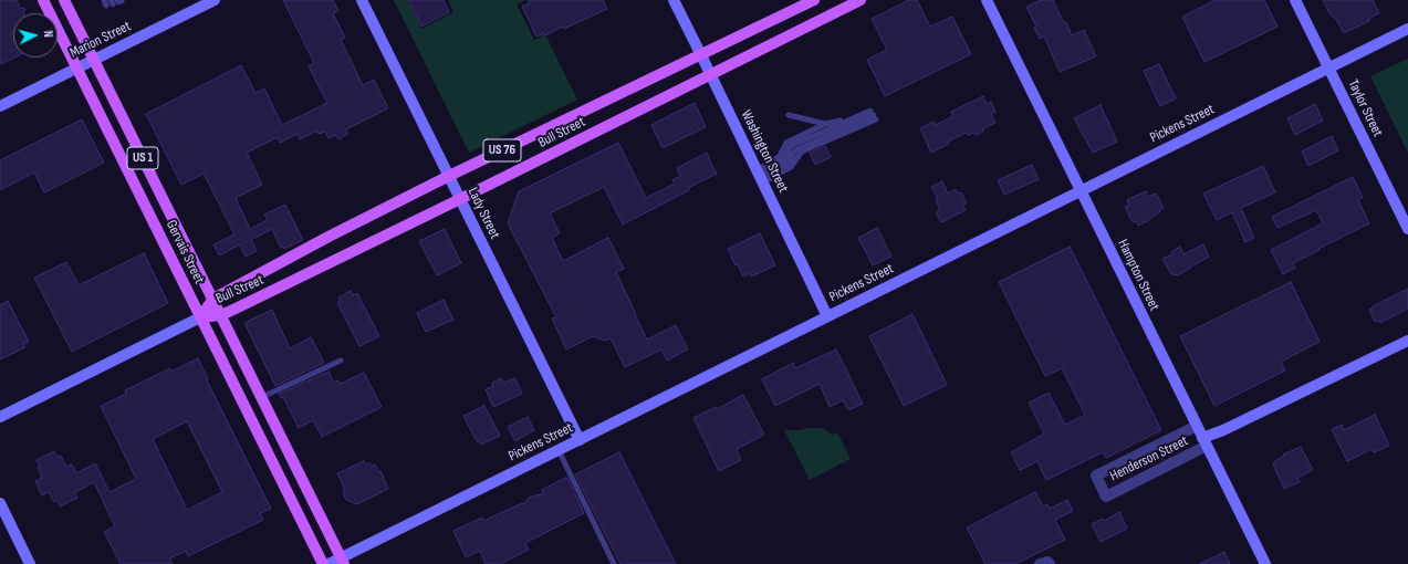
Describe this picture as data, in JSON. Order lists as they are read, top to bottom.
{
  "streets": {
    "main road": [
      "Bull Street",
      "US 76",
      "US 1",
      "Gervais Street"
    ],
    "street": [
      "Marion Street",
      "Taylor Street",
      "Pickens Street",
      "Washington Street",
      "Lady Street",
      "Hampton Street",
      "Henderson Street"
    ]
  },
  "crossings": [
    ["Marion Street", "Gervais Street"],
    ["Taylor Street", "Pickens Street"],
    ["Pickens Street", "Washington Street"],
    ["Pickens Street", "Lady Street"],
    ["Pickens Street", "Gervais Street"],
    ["Pickens Street", "Hampton Street"],
    ["Bull Street", "Washington Street"],
    ["Bull Street", "Lady Street"],
    ["Bull Street", "Gervais Street"],
    ["Hampton Street", "Henderson Street"]
  ],
  "north": "right"
}
